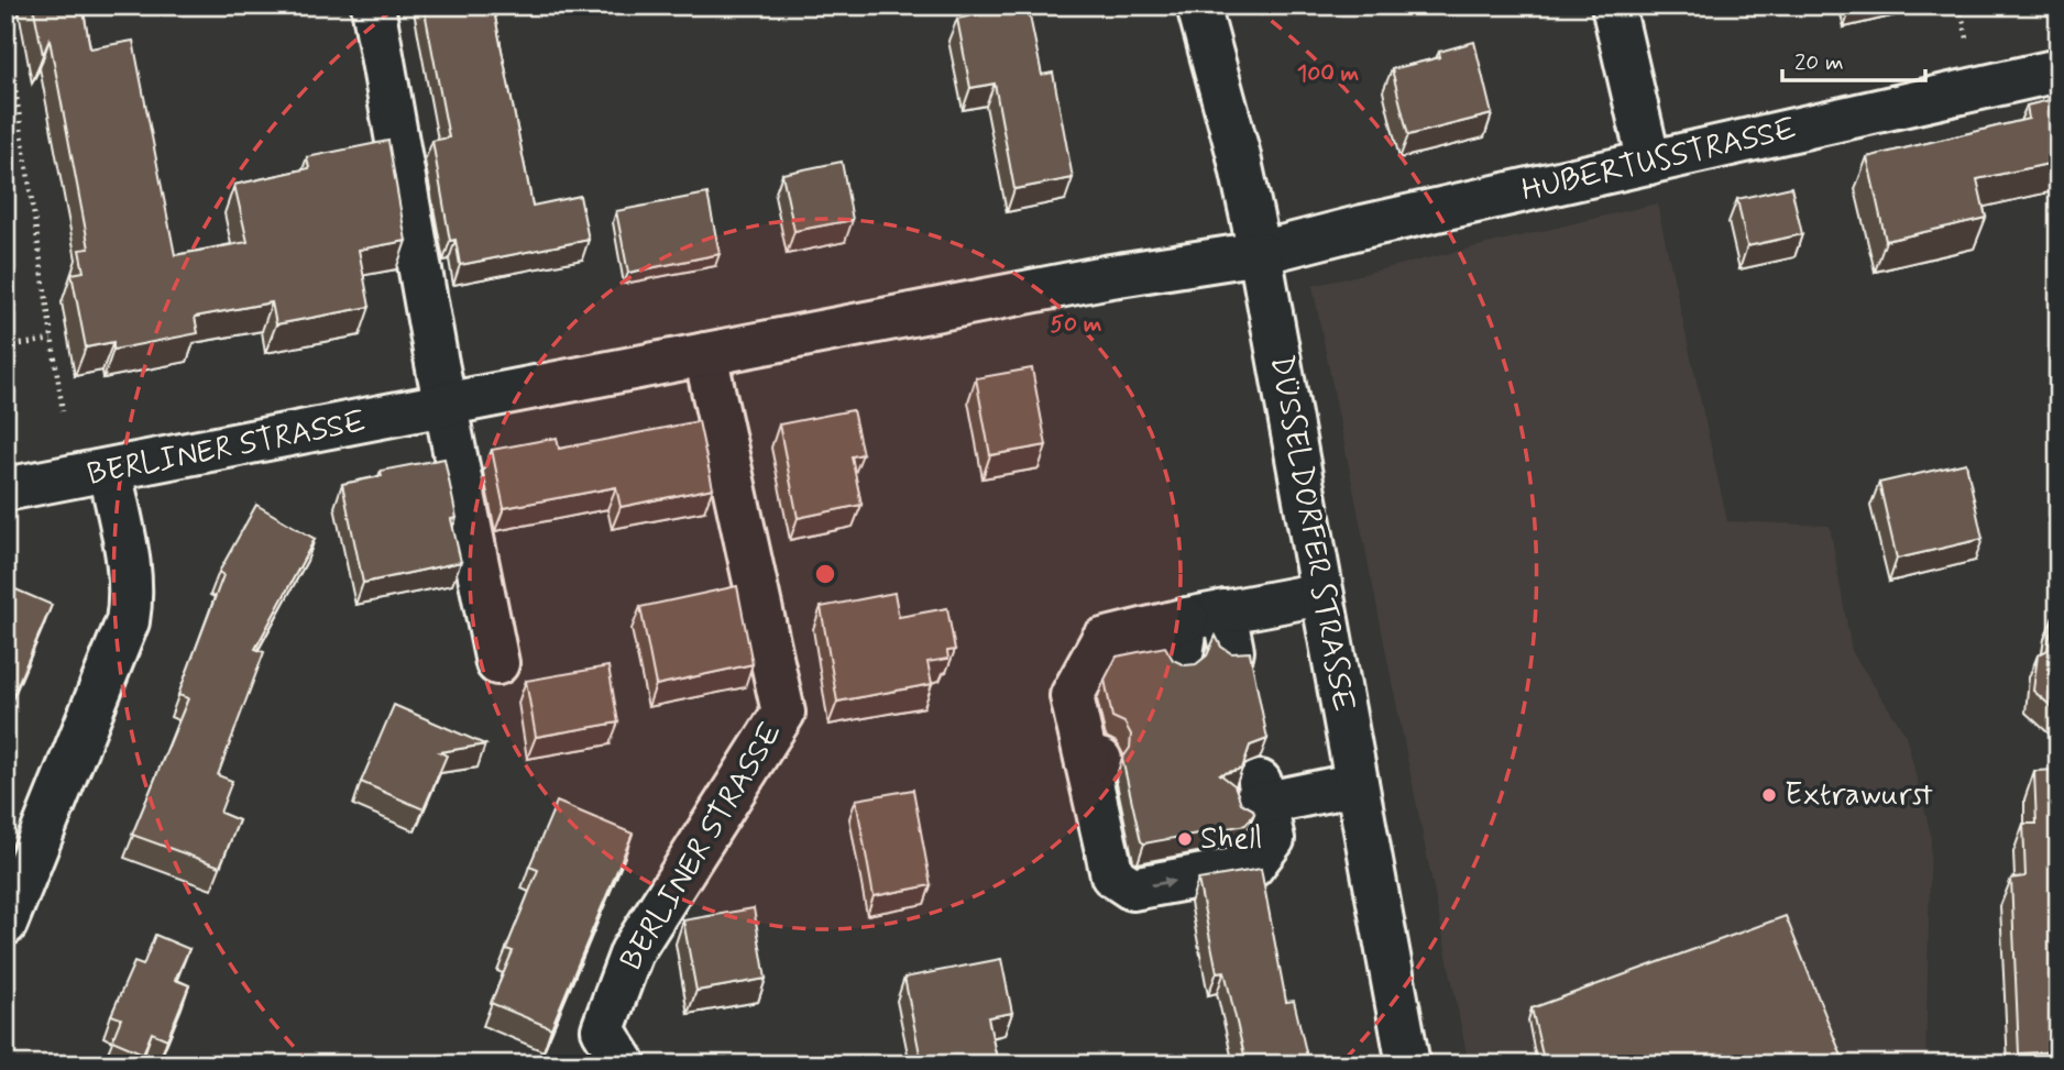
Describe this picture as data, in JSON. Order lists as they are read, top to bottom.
{
  "streets": {
    "street": ["HUBERTUSSTRASSE", "BERLINER STRASSE", "DÜSSELDORFER STRASSE"]
  },
  "crossings": [
    ["HUBERTUSSTRASSE", "BERLINER STRASSE"],
    ["HUBERTUSSTRASSE", "DÜSSELDORFER STRASSE"],
    ["BERLINER STRASSE", "DÜSSELDORFER STRASSE"]
  ],
  "places": ["Extrawurst", "Shell"],
  "scale_bar": "20 m",
  "rings": ["100 m", "50 m"]
}
